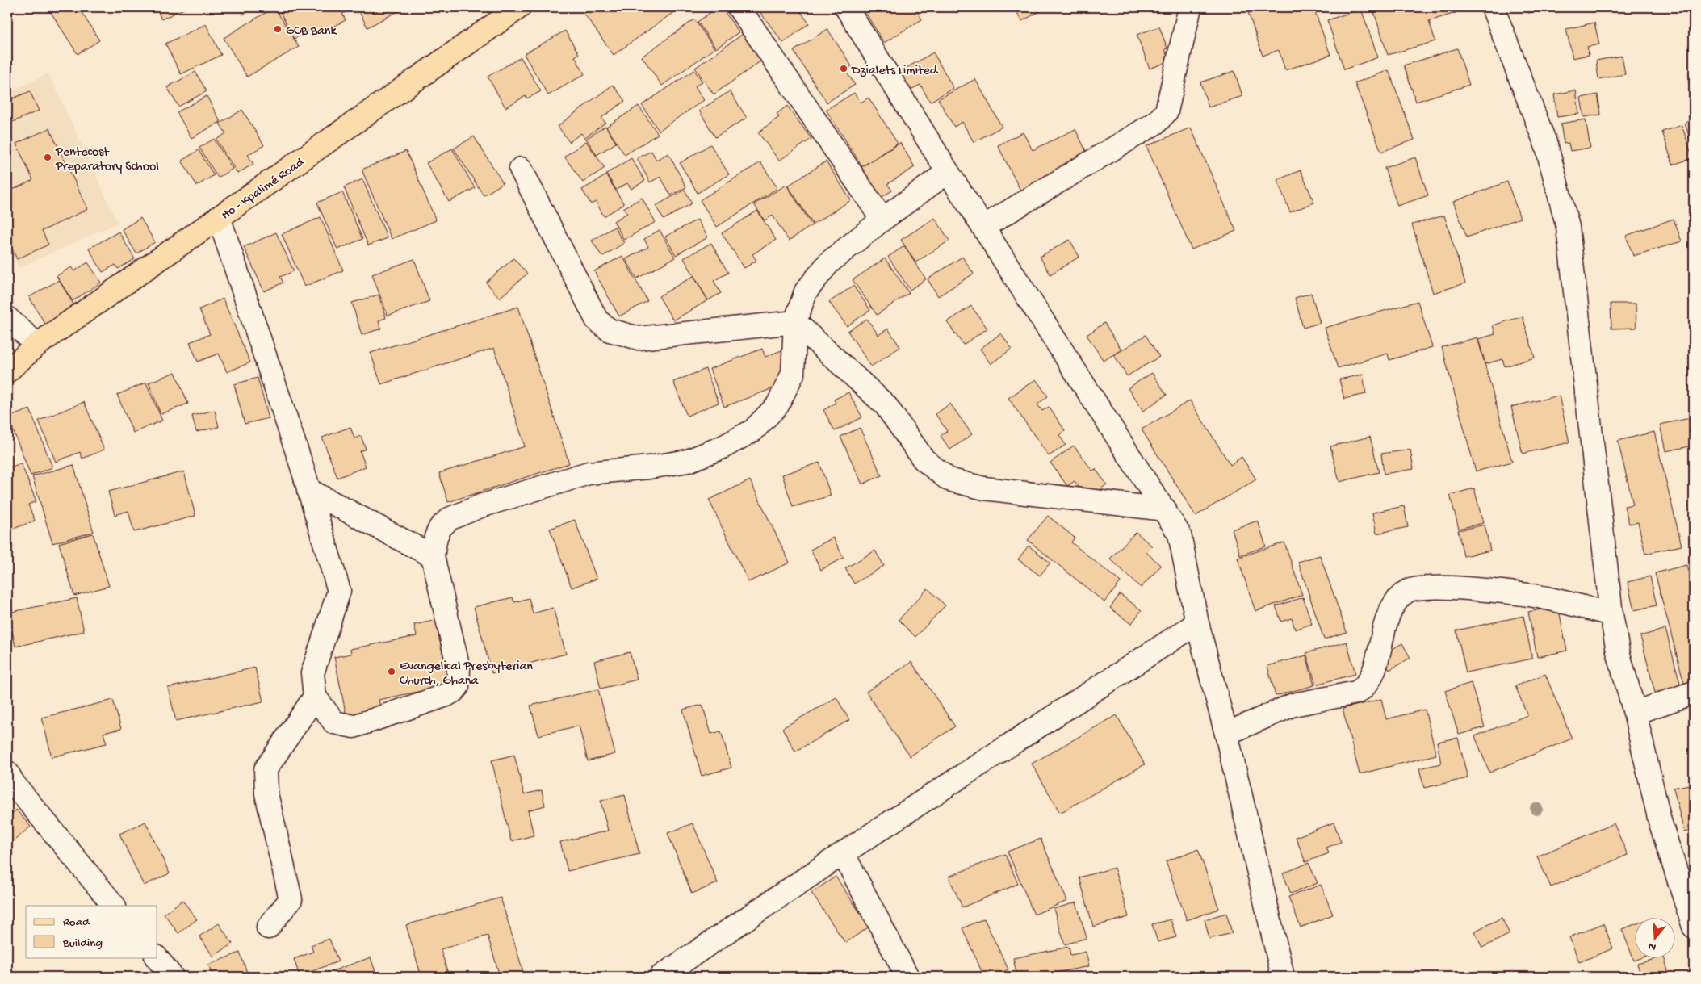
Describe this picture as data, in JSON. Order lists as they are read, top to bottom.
{
  "streets": {
    "main road": ["Ho - Kpalimé Road"]
  },
  "places": [
    "GCB Bank",
    "Dzialets Limited",
    "Pentecost Preparatory School",
    "Evangelical Presbyterian Church, Ghana"
  ],
  "legend": ["Road", "Building"],
  "north": "bottom"
}
